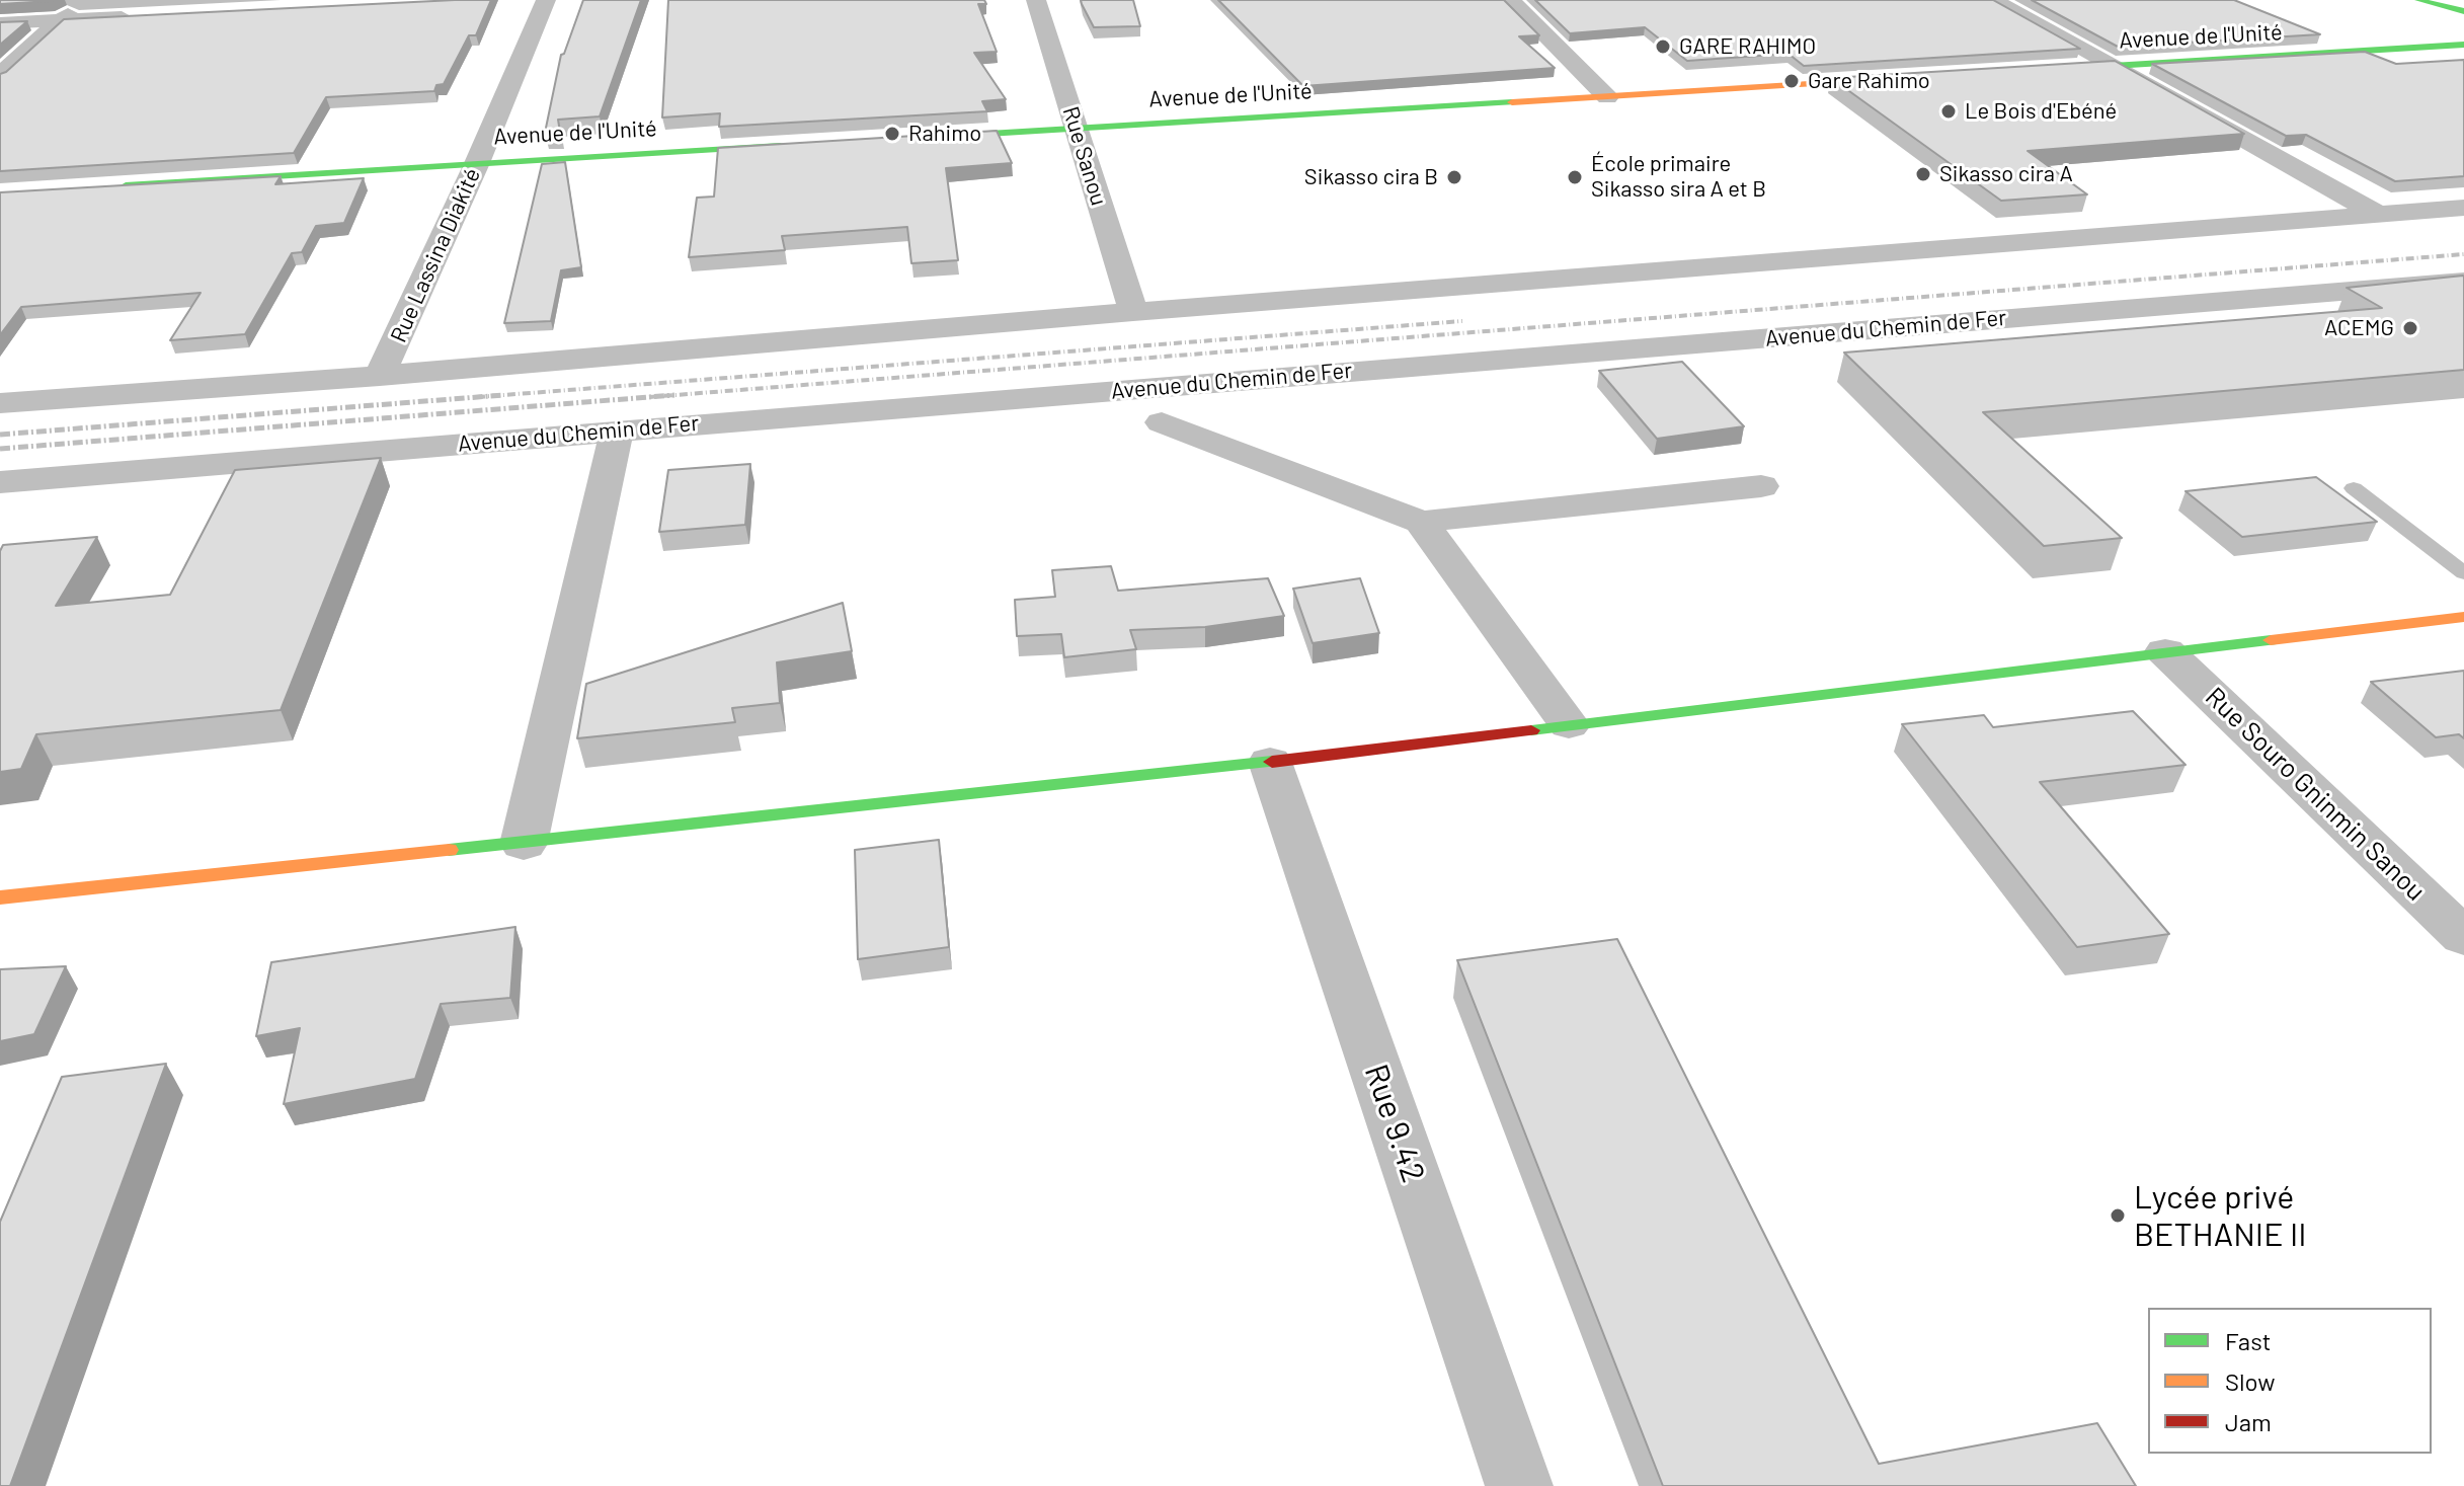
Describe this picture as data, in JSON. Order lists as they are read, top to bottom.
{
  "streets": {
    "main road": ["Avenue de l'Unité"],
    "street": [
      "Rue Sanou",
      "Rue Lassina Diakité",
      "Avenue du Chemin de Fer",
      "Rue Souro Gninmin Sanou",
      "Rue 9.42"
    ]
  },
  "crossings": [
    ["Avenue de l'Unité", "Rue Sanou"],
    ["Avenue de l'Unité", "Rue Lassina Diakité"]
  ],
  "places": [
    "GARE RAHIMO",
    "Gare Rahimo",
    "Le Bois d'Ebéné",
    "Rahimo",
    "Sikasso cira A",
    "Sikasso cira B",
    "École primaire Sikasso sira A et B",
    "ACEMG",
    "Lycée privé BETHANIE II"
  ],
  "legend": ["Fast", "Slow", "Jam"]
}
